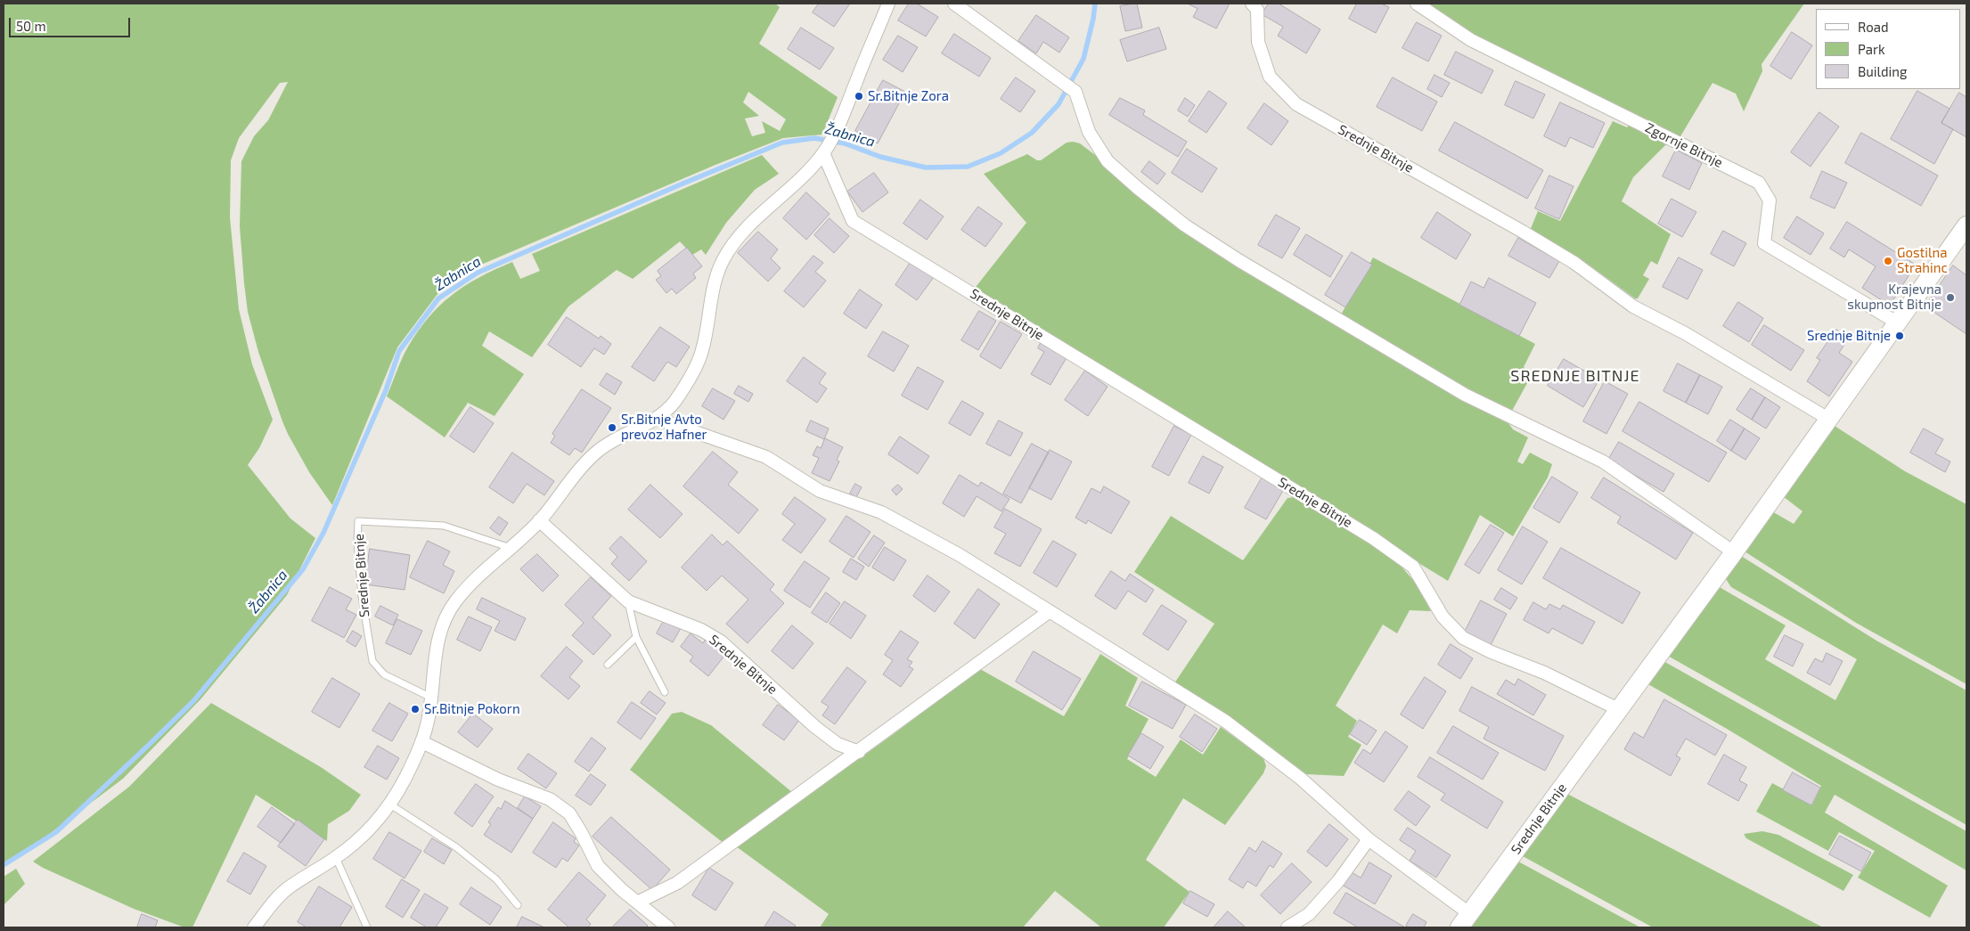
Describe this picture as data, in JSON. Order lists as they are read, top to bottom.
{
  "streets": {
    "main road": ["Srednje Bitnje"],
    "street": ["Zgornje Bitnje"]
  },
  "districts": ["SREDNJE BITNJE"],
  "water": ["Žabnica"],
  "places": [
    "Sr.Bitnje Zora",
    "Gostilna Strahinc",
    "Krajevna skupnost Bitnje",
    "Srednje Bitnje",
    "Sr.Bitnje Avto prevoz Hafner",
    "Sr.Bitnje Pokorn"
  ],
  "legend": ["Road", "Park", "Building"],
  "scale_bar": "50 m"
}
